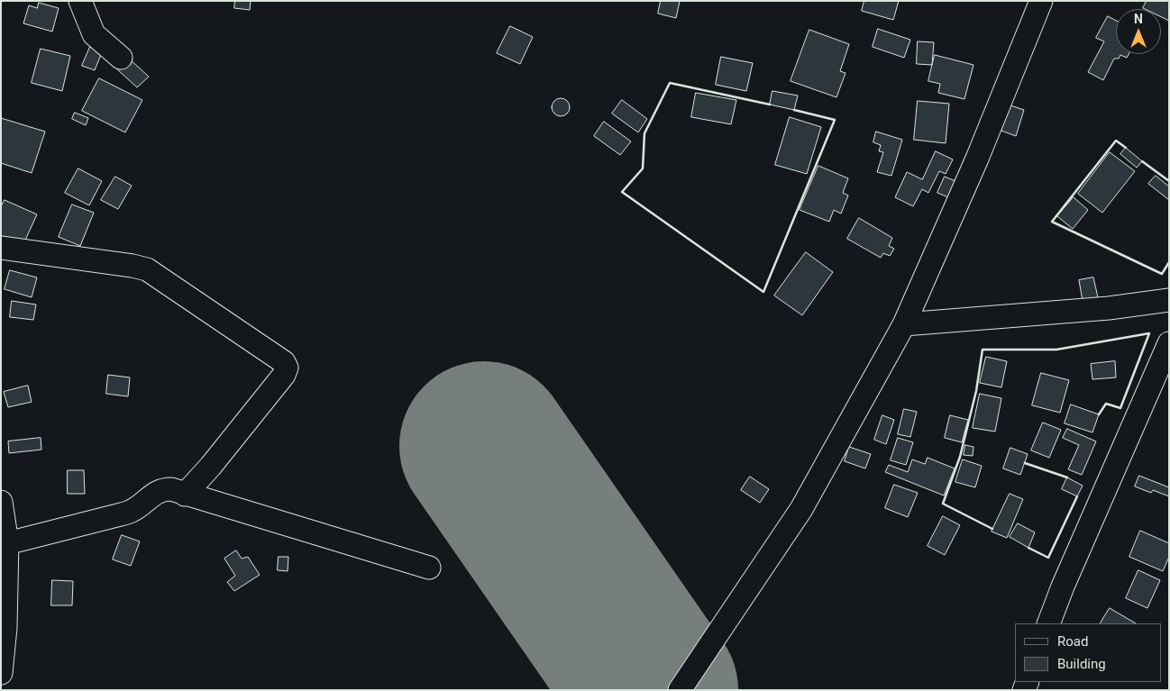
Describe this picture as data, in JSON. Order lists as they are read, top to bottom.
{
  "legend": ["Road", "Building"],
  "north": "top"
}
